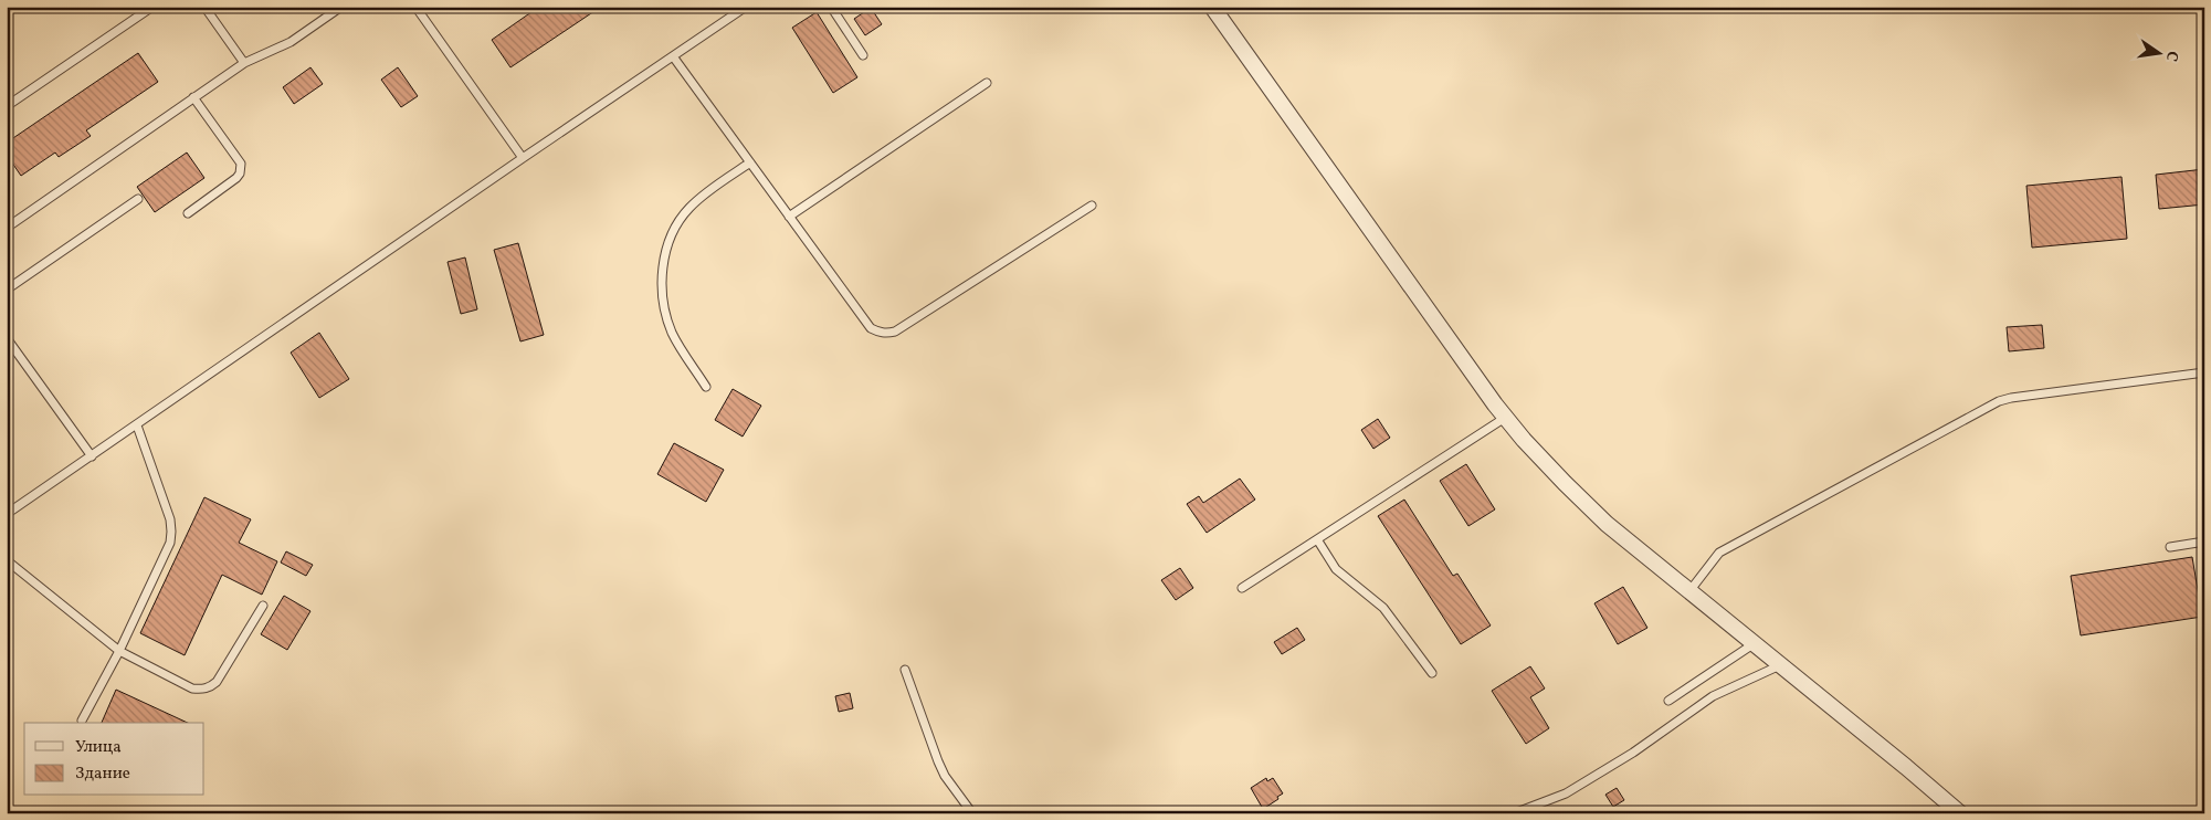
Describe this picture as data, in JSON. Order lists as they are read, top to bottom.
{
  "legend": ["Улица", "Здание"],
  "north": "right"
}
